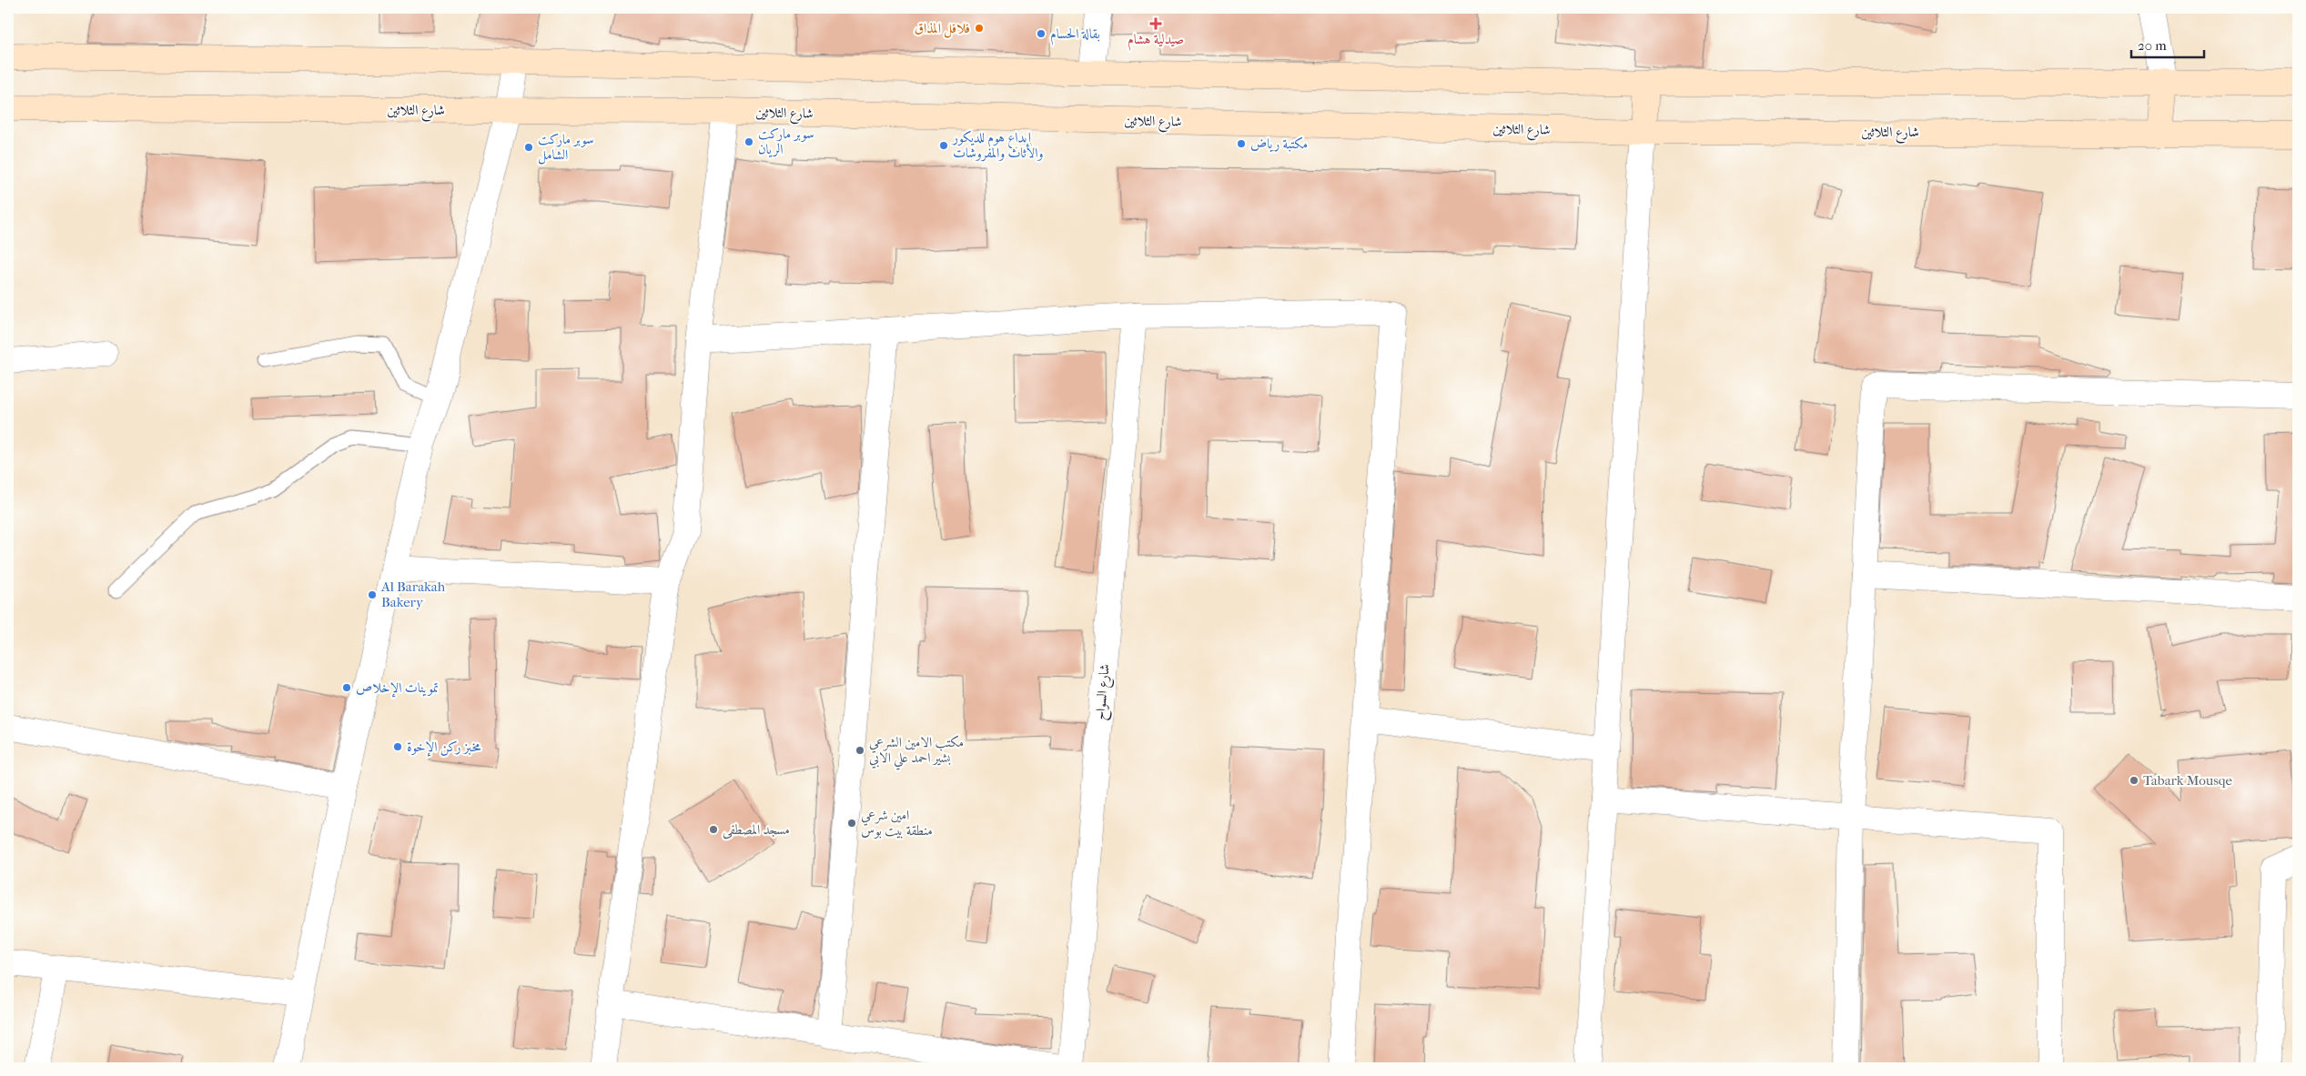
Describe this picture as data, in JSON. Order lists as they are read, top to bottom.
{
  "streets": {
    "street": ["شارع الثلاثين", "شارع السواح"]
  },
  "places": {
    "health": ["صيدلية هشام"],
    "other": [
      "فلافل المذاق",
      "بقالة الحسام",
      "سوبر ماركت الريان",
      "مكتبة رياض",
      "إبداع هوم للديكور والأثاث والمفروشات",
      "سوبر ماركت الشامل",
      "Al Barakah Bakery",
      "تموينات الإخلاص",
      "مخبز ركن الإخوة",
      "مكتب الامين الشرعي بشير احمد علي الابي",
      "Tabark Mousqe",
      "امين شرعي منطقة بيت بوس",
      "مسجد المصطفى"
    ]
  },
  "scale_bar": "20 m"
}
